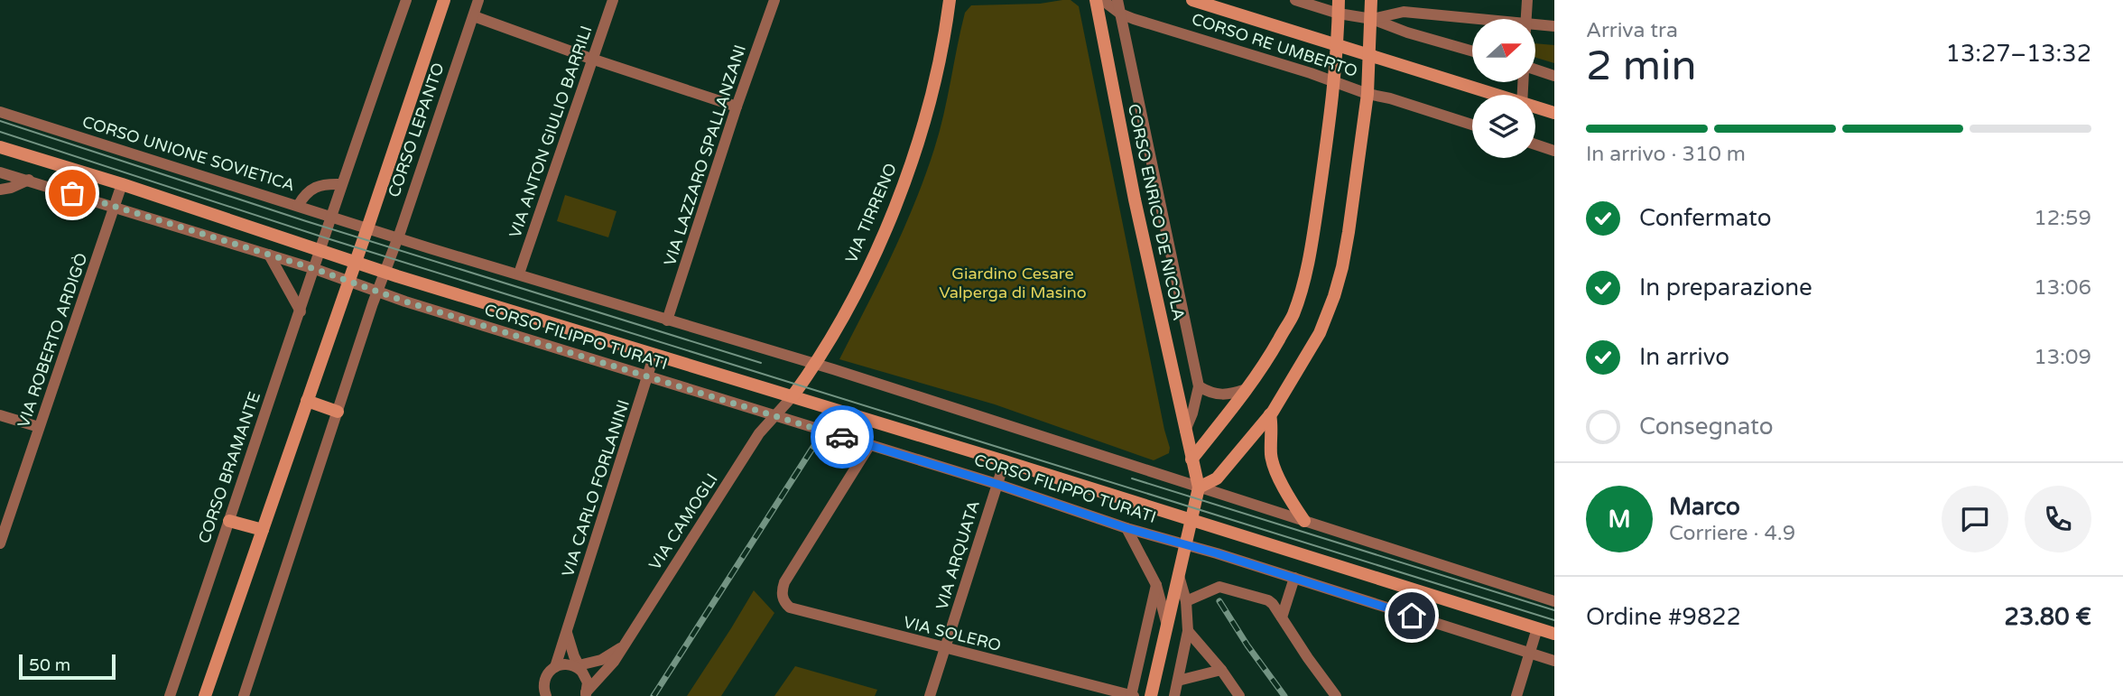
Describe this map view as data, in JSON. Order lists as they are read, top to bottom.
{
  "streets": {
    "main road": [
      "CORSO RE UMBERTO",
      "CORSO LEPANTO",
      "CORSO ENRICO DE NICOLA",
      "VIA TIRRENO",
      "CORSO FILIPPO TURATI"
    ],
    "street": [
      "VIA ANTON GIULIO BARRILI",
      "CORSO UNIONE SOVIETICA",
      "VIA LAZZARO SPALLANZANI",
      "VIA ROBERTO ARDIGÒ",
      "CORSO BRAMANTE",
      "VIA CARLO FORLANINI",
      "VIA CAMOGLI",
      "VIA ARQUATA",
      "VIA SOLERO"
    ]
  },
  "crossings": [
    ["CORSO RE UMBERTO", "CORSO ENRICO DE NICOLA"],
    ["CORSO LEPANTO", "CORSO UNIONE SOVIETICA"],
    ["CORSO LEPANTO", "CORSO FILIPPO TURATI"],
    ["VIA TIRRENO", "CORSO FILIPPO TURATI"],
    ["VIA TIRRENO", "VIA CAMOGLI"],
    ["CORSO FILIPPO TURATI", "VIA CARLO FORLANINI"],
    ["CORSO FILIPPO TURATI", "VIA CAMOGLI"],
    ["CORSO FILIPPO TURATI", "VIA ARQUATA"],
    ["CORSO FILIPPO TURATI", "VIA SOLERO"],
    ["VIA CARLO FORLANINI", "VIA CAMOGLI"],
    ["VIA ARQUATA", "VIA SOLERO"]
  ],
  "parks": ["Giardino Cesare Valperga di Masino"],
  "scale_bar": "50 m",
  "north": "right",
  "page": {
    "heading": ["2 min", "Arriva tra", "13:27–13:32"],
    "panel": [
      "Marco",
      "Corriere · 4.9",
      "Ordine #9822",
      "23.80 €"
    ],
    "bar": "In arrivo · 310 m",
    "list": [
      ["Confermato", "12:59"],
      ["In preparazione", "13:06"],
      ["In arrivo", "13:09"],
      "Consegnato"
    ],
    "round": "M",
    "scale": "50 m"
  }
}
